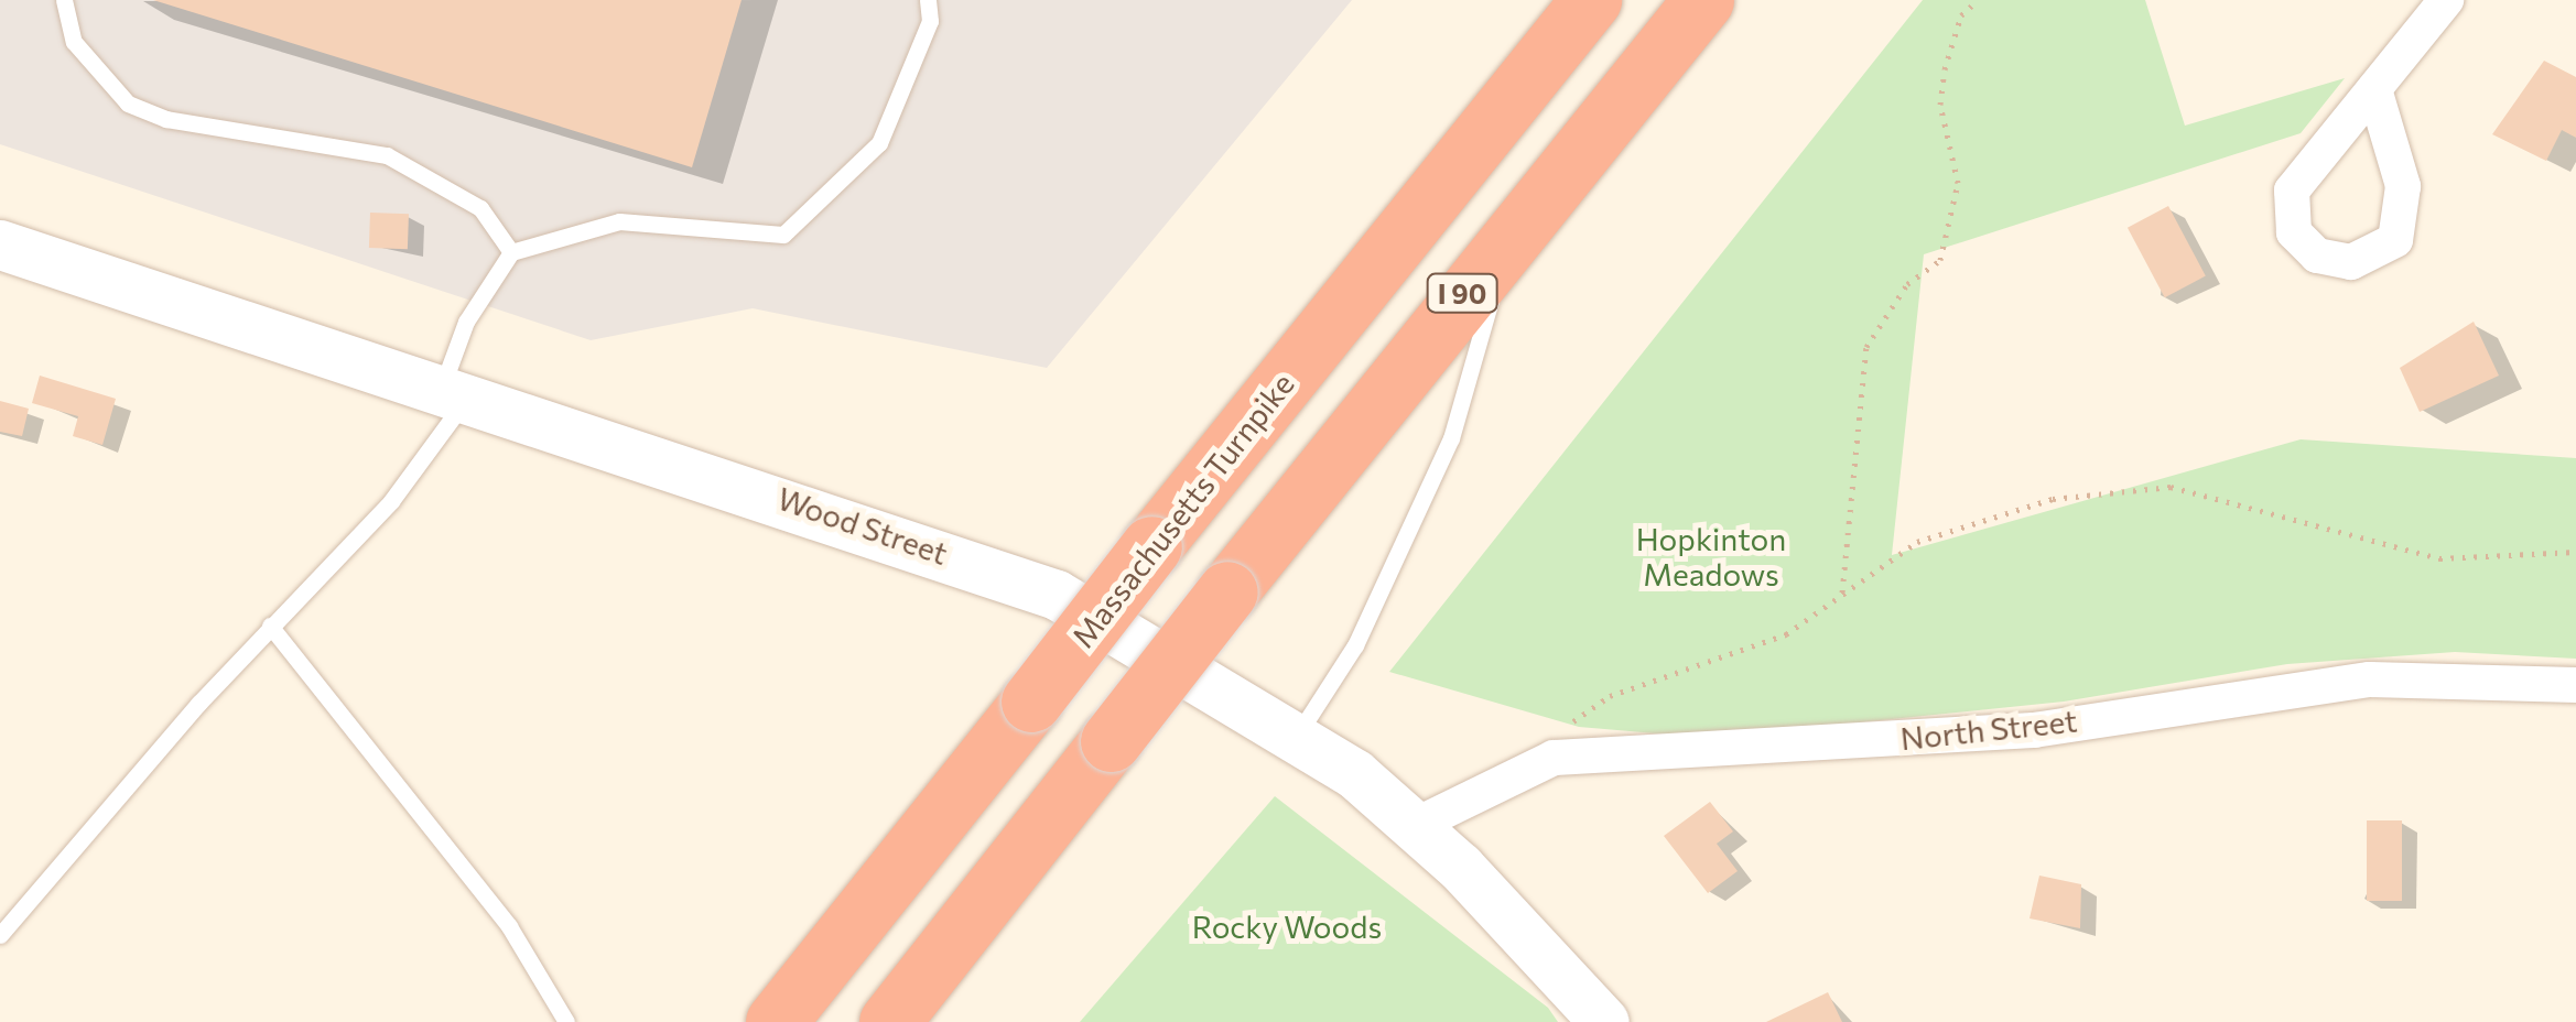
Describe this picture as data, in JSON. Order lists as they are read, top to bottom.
{
  "streets": {
    "highway": ["I 90", "Massachusetts Turnpike"],
    "main road": ["Wood Street"],
    "street": ["North Street"]
  },
  "crossings": [
    ["Wood Street", "North Street"]
  ],
  "parks": ["Hopkinton Meadows", "Rocky Woods"]
}
